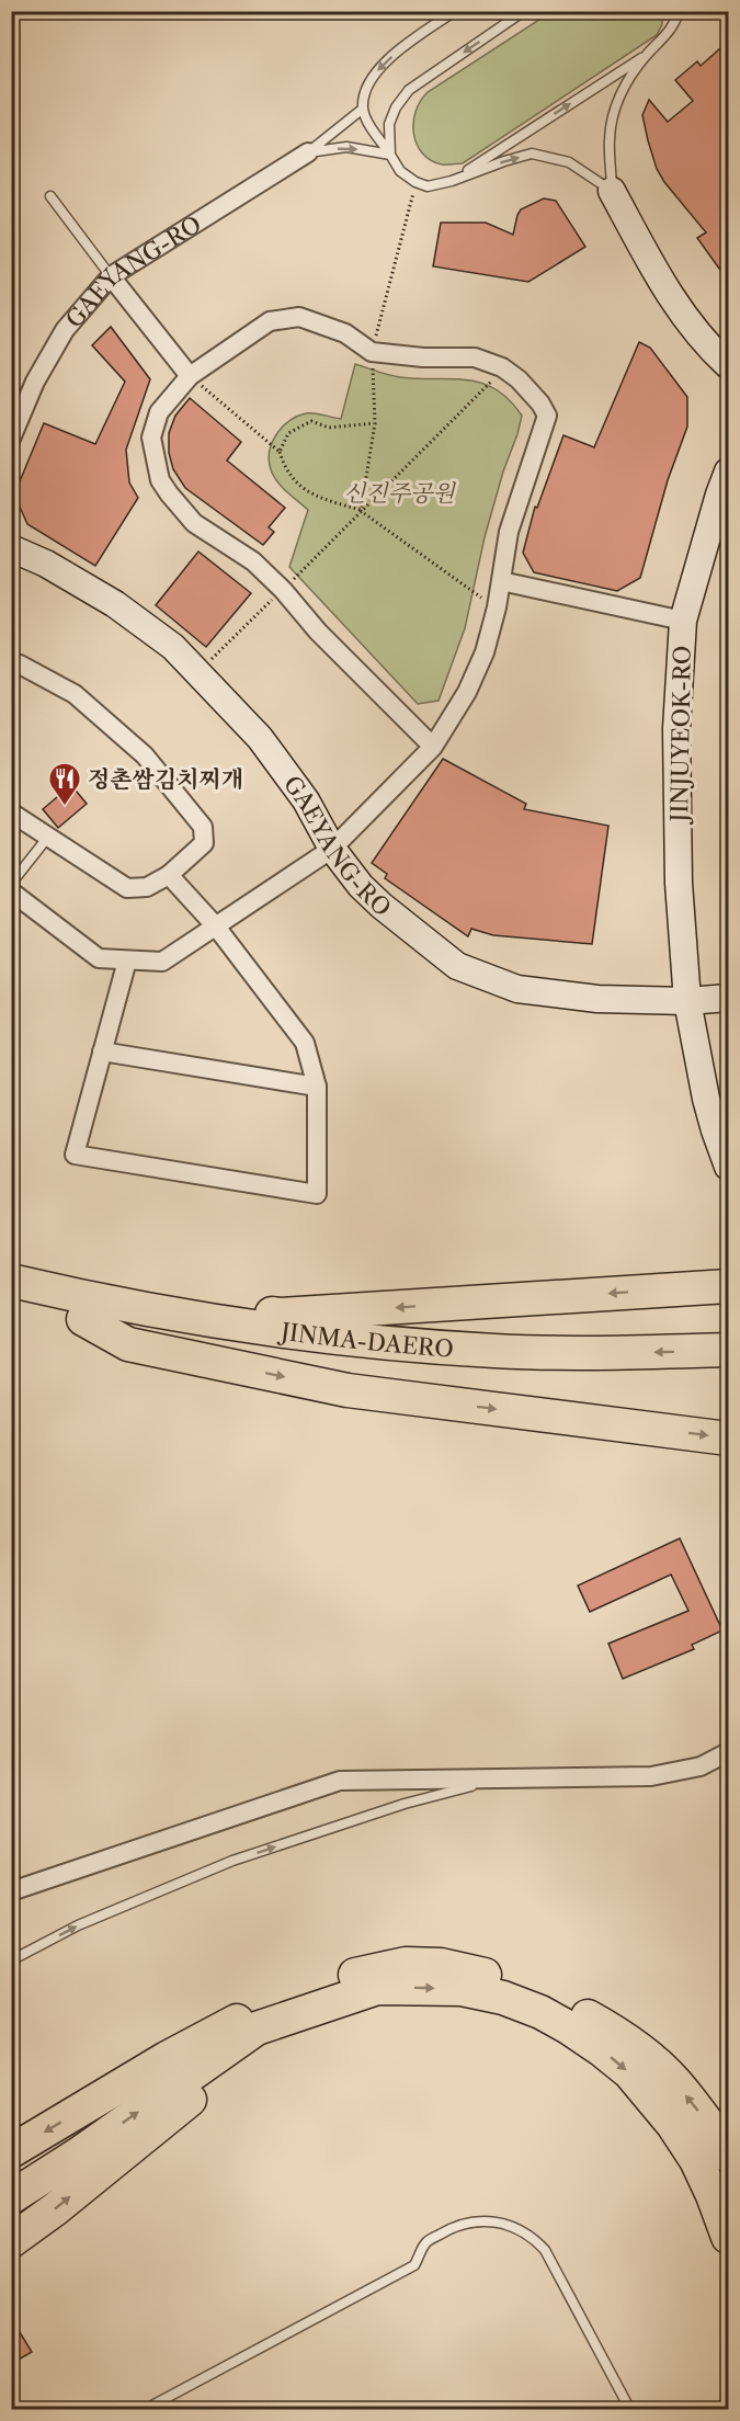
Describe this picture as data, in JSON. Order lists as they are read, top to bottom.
{
  "streets": {
    "highway": ["JINMA-DAERO"],
    "street": ["GAEYANG-RO", "JINJUYEOK-RO"]
  },
  "crossings": [
    ["GAEYANG-RO", "JINJUYEOK-RO"]
  ],
  "parks": ["신진주공원"],
  "places": {
    "restaurant": ["정촌쌈김치찌개"]
  }
}
